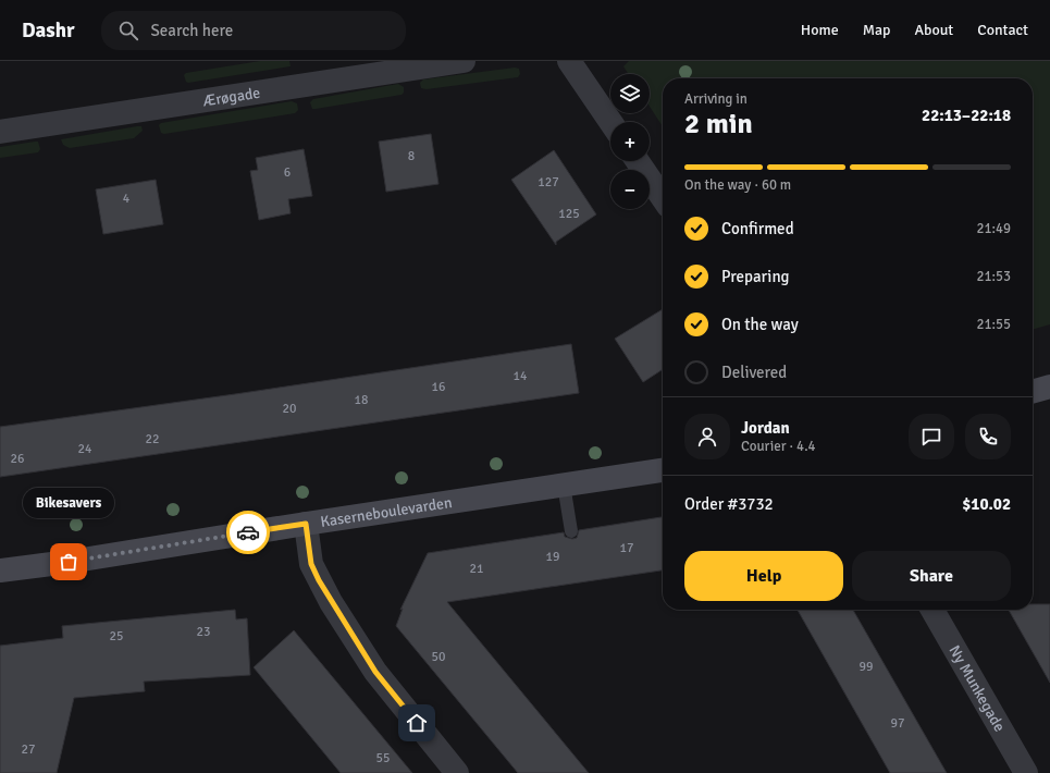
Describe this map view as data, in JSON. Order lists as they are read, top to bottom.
{
  "streets": {
    "street": ["Ærøgade", "Kaserneboulevarden", "Ny Munkegade"]
  },
  "places": ["Bikesavers"],
  "house_numbers": [
    "8",
    "6",
    "127",
    "4",
    "125",
    "14",
    "16",
    "18",
    "20",
    "22",
    "24",
    "26",
    "17",
    "19",
    "21",
    "23",
    "25",
    "50",
    "99",
    "97",
    "27",
    "55"
  ],
  "page": {
    "header": "Dashr",
    "search": "Search here",
    "nav": [
      "Home",
      "Map",
      "About",
      "Contact"
    ],
    "map_buttons": ["+", "−"],
    "heading": ["2 min", "Arriving in", "22:13–22:18"],
    "panel": [
      "Jordan",
      "Courier · 4.4",
      "Order #3732",
      "$10.02"
    ],
    "bar": "On the way · 60 m",
    "list": [
      ["Confirmed", "21:49"],
      ["Preparing", "21:53"],
      ["On the way", "21:55"],
      "Delivered"
    ],
    "bubble": "Bikesavers",
    "buttons": ["Help", "Share"]
  }
}
